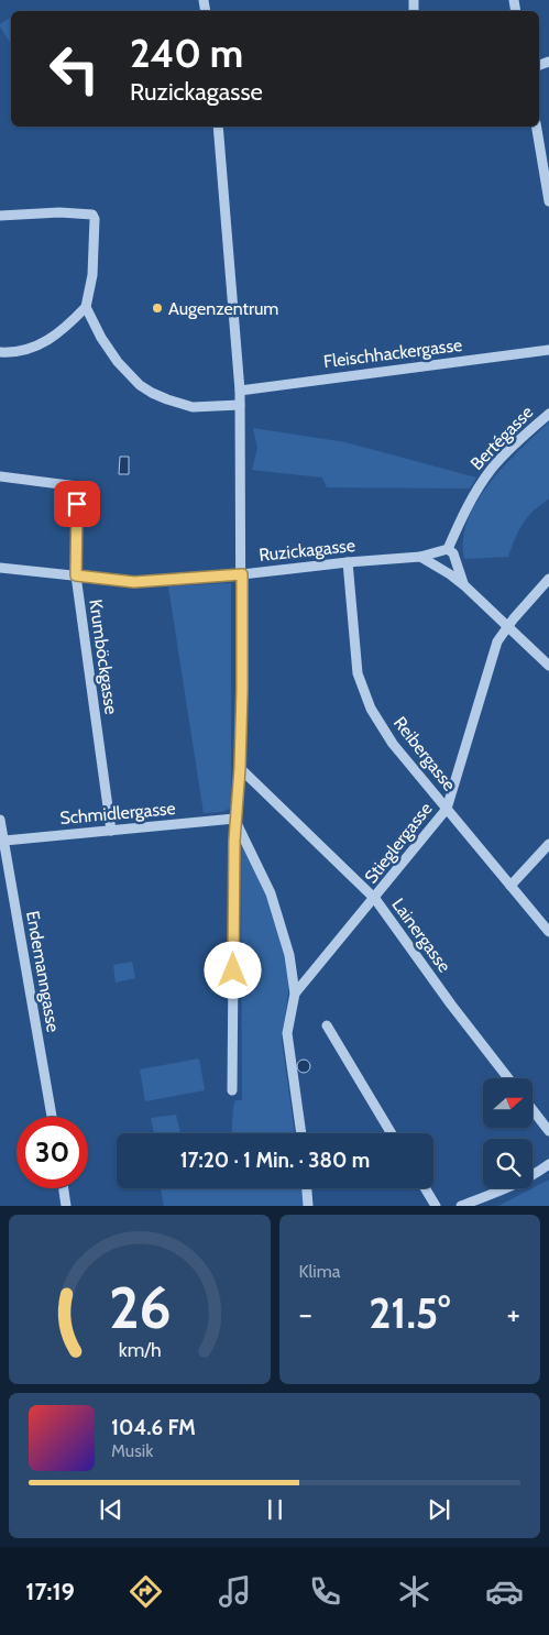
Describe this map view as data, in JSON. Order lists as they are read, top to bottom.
{
  "streets": {
    "street": [
      "Fleischhackergasse",
      "Bertégasse",
      "Ruzickagasse",
      "Krumböckgasse",
      "Reibergasse",
      "Schmidlergasse",
      "Stieglergasse",
      "Lainergasse",
      "Endemanngasse"
    ]
  },
  "crossings": [
    ["Ruzickagasse", "Krumböckgasse"],
    ["Ruzickagasse", "Reibergasse"],
    ["Krumböckgasse", "Schmidlergasse"],
    ["Reibergasse", "Stieglergasse"],
    ["Schmidlergasse", "Endemanngasse"],
    ["Stieglergasse", "Lainergasse"]
  ],
  "places": ["Augenzentrum"],
  "north": "right",
  "page": {
    "turn": ["240 m", "Ruzickagasse"],
    "limit": "30",
    "trip": "17:20 · 1 Min. · 380 m",
    "tile": "Klima",
    "heat": ["−", "21.5°", "+"],
    "song": ["104.6 FM", "Musik"],
    "tabs": "17:19",
    "gauge": ["26", "km/h"]
  }
}
